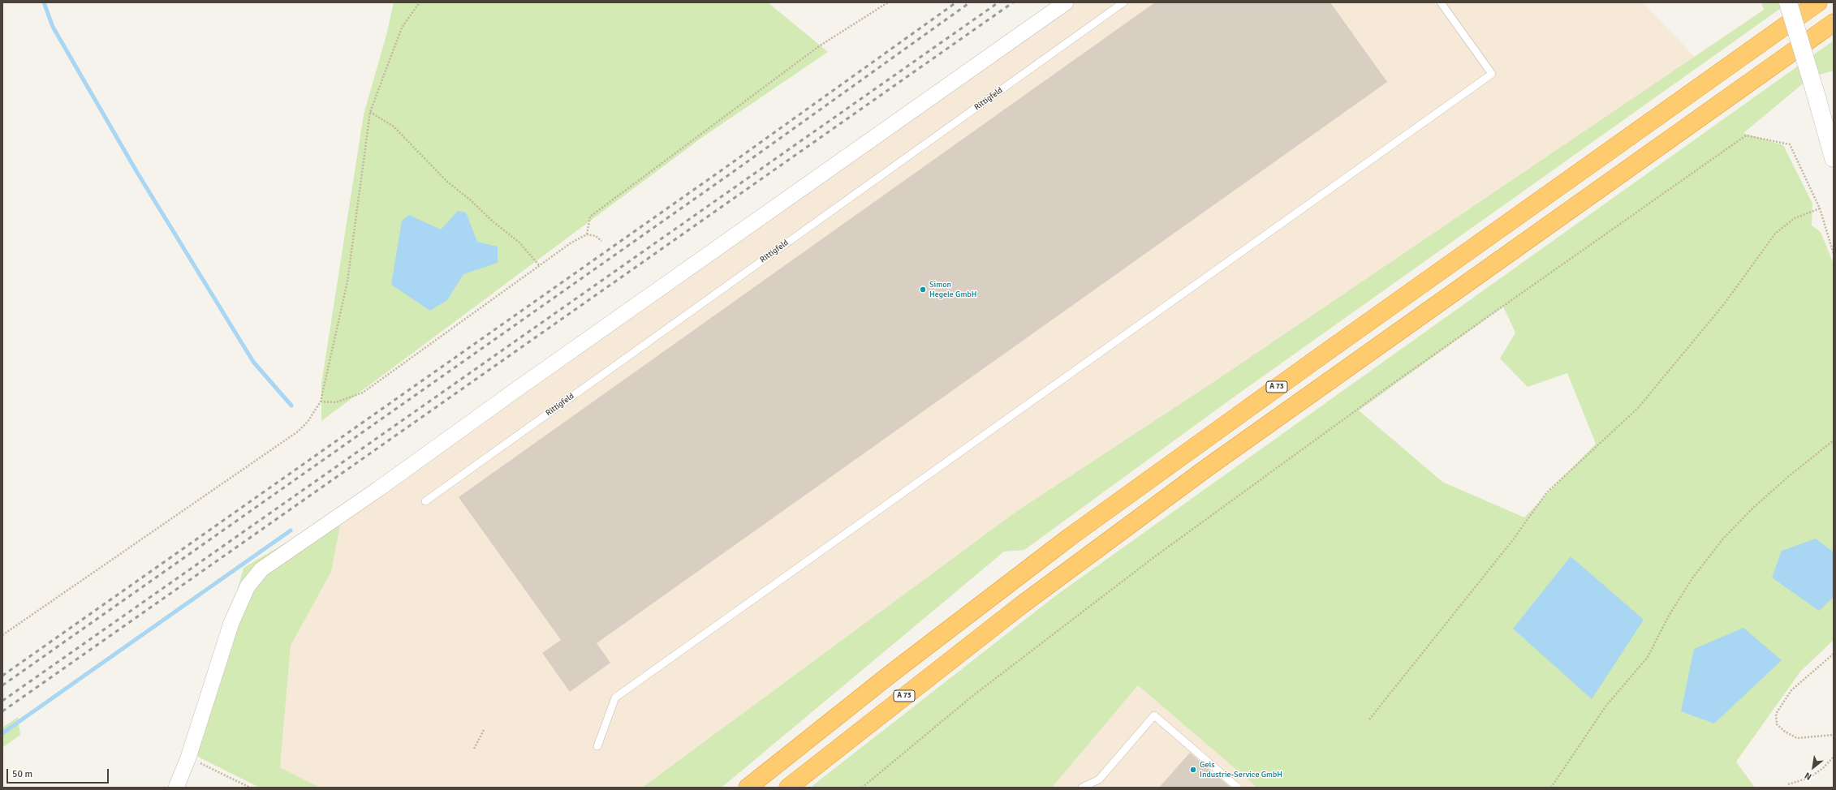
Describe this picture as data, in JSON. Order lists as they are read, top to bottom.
{
  "streets": {
    "highway": ["A 73"],
    "lane": ["Rittigfeld"]
  },
  "places": ["Simon Hegele GmbH", "Geis Industrie-Service GmbH"],
  "scale_bar": "50 m",
  "north": "bottom left"
}
